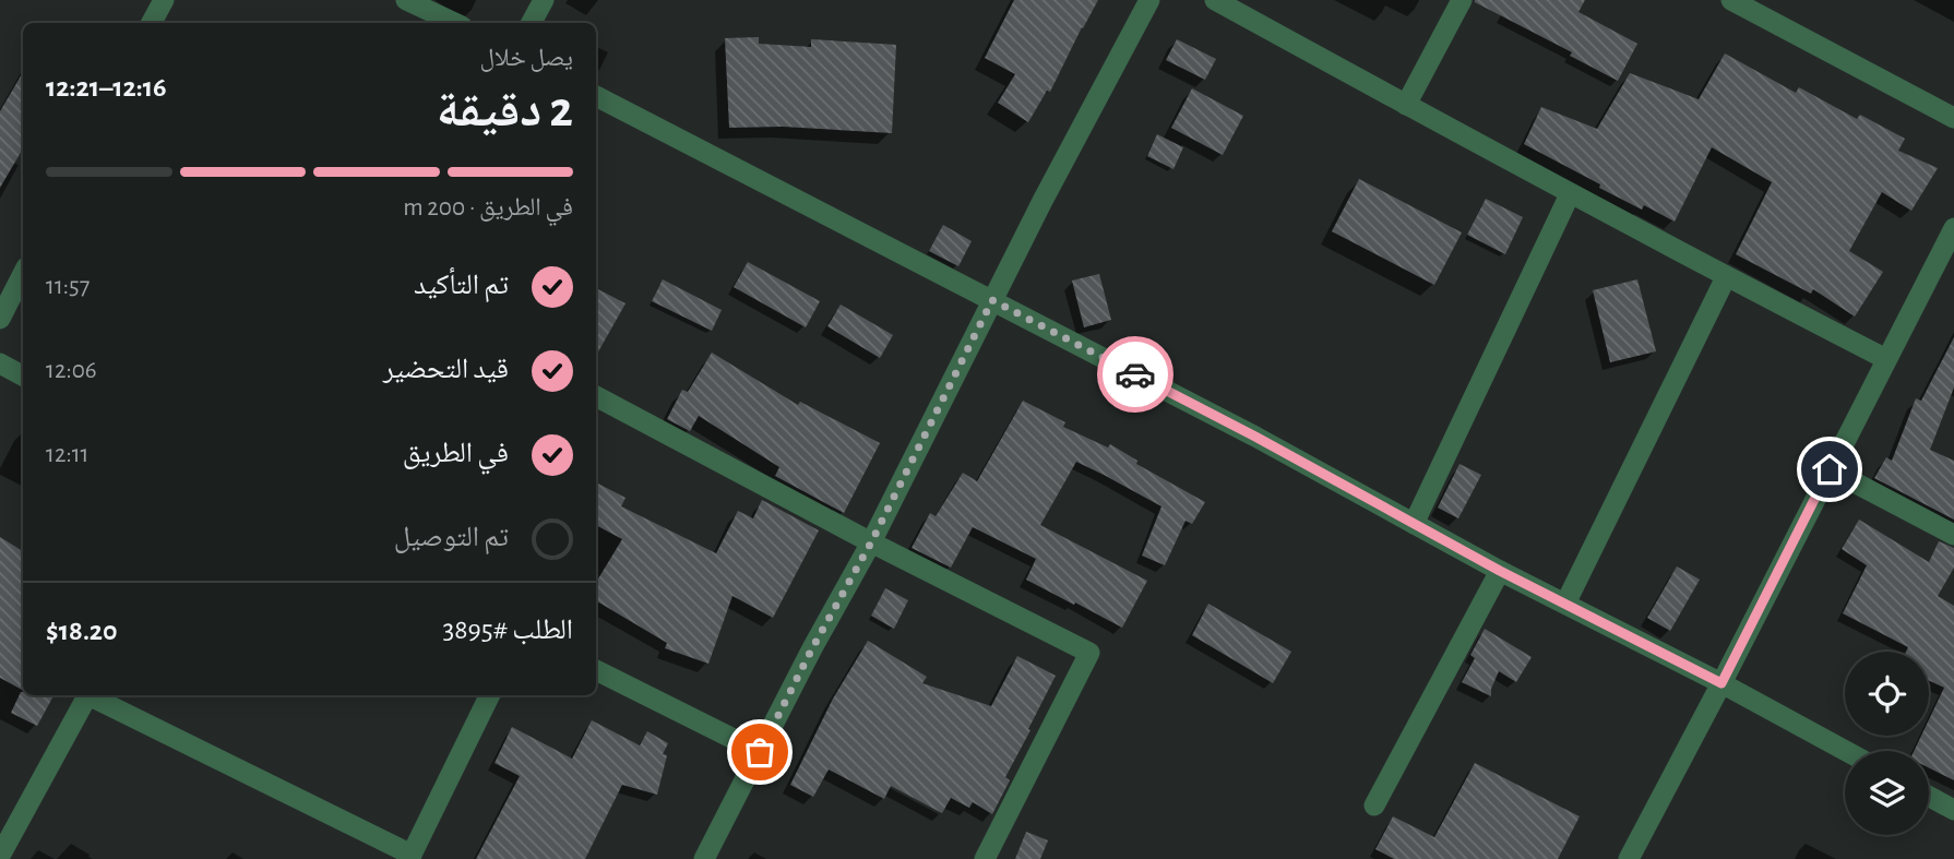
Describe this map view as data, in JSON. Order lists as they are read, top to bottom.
{
  "page": {
    "heading": ["2 دقيقة", "يصل خلال", "12:16–12:21"],
    "panel": ["الطلب #3895", "$18.20"],
    "bar": "في الطريق · 200 m",
    "list": [
      ["تم التأكيد", "11:57"],
      ["قيد التحضير", "12:06"],
      ["في الطريق", "12:11"],
      "تم التوصيل"
    ]
  }
}
